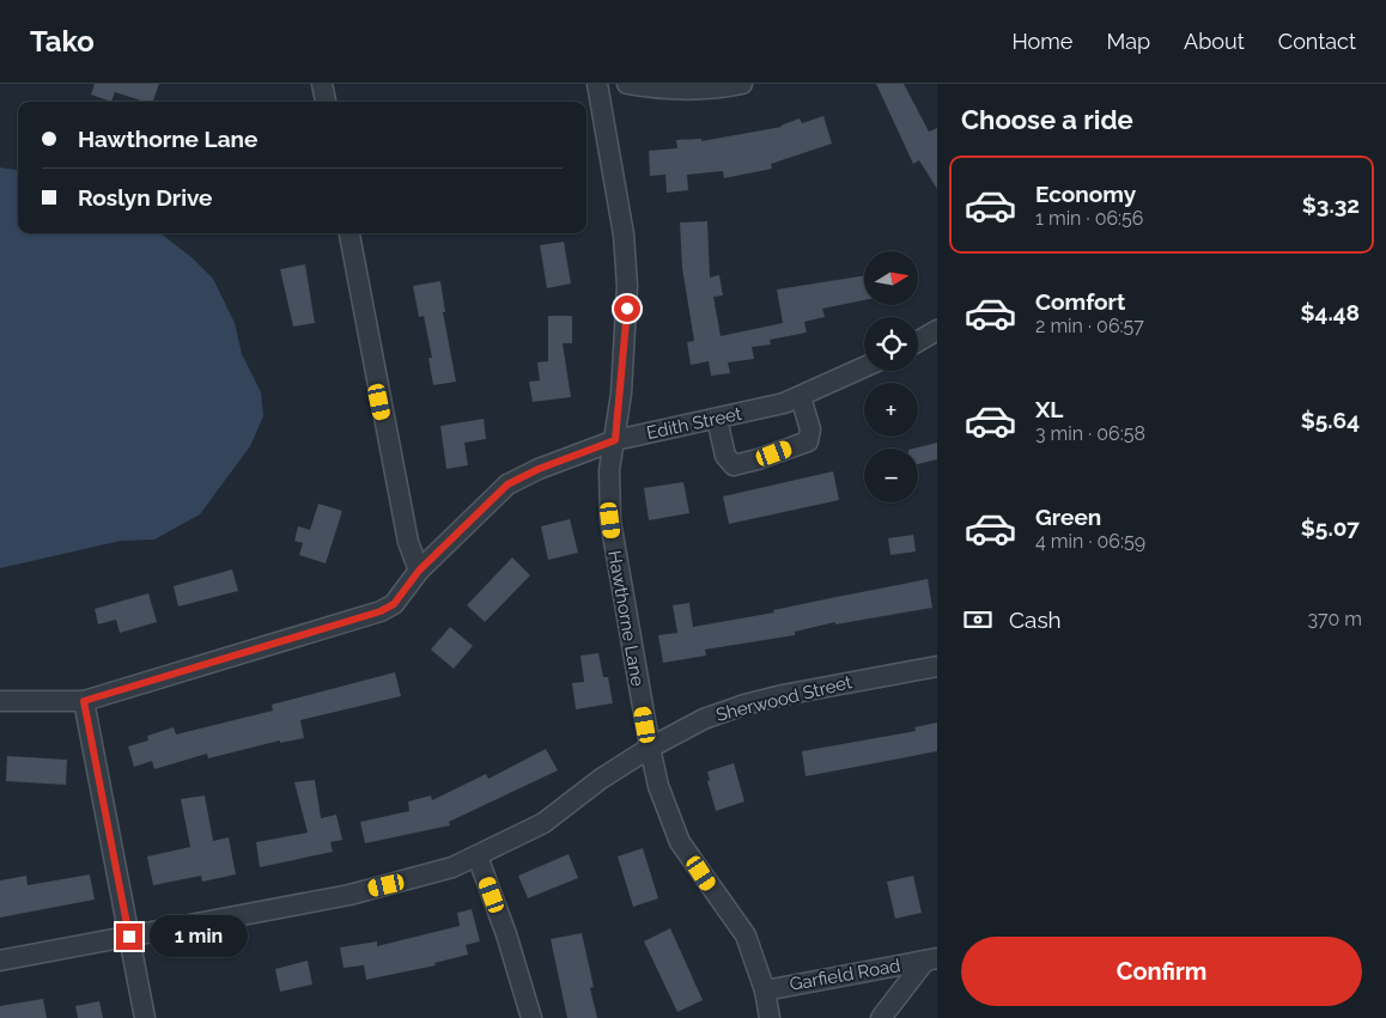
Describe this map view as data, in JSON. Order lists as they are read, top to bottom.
{
  "streets": {
    "street": [
      "Edith Street",
      "Hawthorne Lane",
      "Sherwood Street",
      "Garfield Road"
    ]
  },
  "crossings": [
    ["Edith Street", "Hawthorne Lane"],
    ["Hawthorne Lane", "Sherwood Street"],
    ["Hawthorne Lane", "Garfield Road"]
  ],
  "north": "right",
  "page": {
    "header": "Tako",
    "nav": [
      "Home",
      "Map",
      "About",
      "Contact"
    ],
    "heading": "Choose a ride",
    "banner": ["Hawthorne Lane", "Roslyn Drive"],
    "list": [
      {
        "name": "Economy",
        "note": "1 min · 06:56",
        "value": "$3.32"
      },
      {
        "name": "Comfort",
        "note": "2 min · 06:57",
        "value": "$4.48"
      },
      {
        "name": "XL",
        "note": "3 min · 06:58",
        "value": "$5.64"
      },
      {
        "name": "Green",
        "note": "4 min · 06:59",
        "value": "$5.07"
      }
    ],
    "map_buttons": ["+", "−"],
    "pay": ["Cash", "370 m"],
    "bubble": "1 min",
    "buttons": "Confirm"
  }
}
